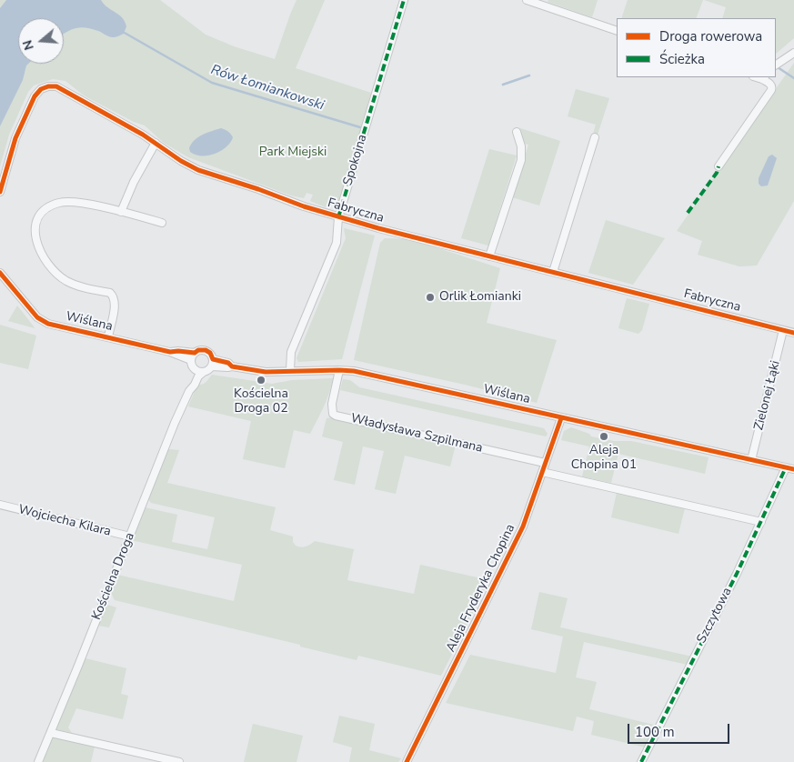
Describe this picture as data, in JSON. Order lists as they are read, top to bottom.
{
  "streets": {
    "street": [
      "Spokojna",
      "Fabryczna",
      "Wiślana",
      "Zielonej Łąki",
      "Władysława Szpilmana",
      "Wojciecha Kilara",
      "Kościelna Droga",
      "Aleja Fryderyka Chopina",
      "Szczytowa"
    ]
  },
  "crossings": [
    ["Spokojna", "Fabryczna"],
    ["Spokojna", "Wiślana"],
    ["Fabryczna", "Zielonej Łąki"],
    ["Wiślana", "Zielonej Łąki"],
    ["Wiślana", "Władysława Szpilmana"],
    ["Wiślana", "Kościelna Droga"],
    ["Wiślana", "Aleja Fryderyka Chopina"],
    ["Wiślana", "Szczytowa"],
    ["Władysława Szpilmana", "Aleja Fryderyka Chopina"],
    ["Wojciecha Kilara", "Kościelna Droga"]
  ],
  "water": ["Rów Łomiankowski"],
  "parks": ["Park Miejski"],
  "places": ["Orlik Łomianki", "Kościelna Droga 02", "Aleja Chopina 01"],
  "legend": ["Droga rowerowa", "Ścieżka"],
  "scale_bar": "100 m",
  "north": "left"
}
